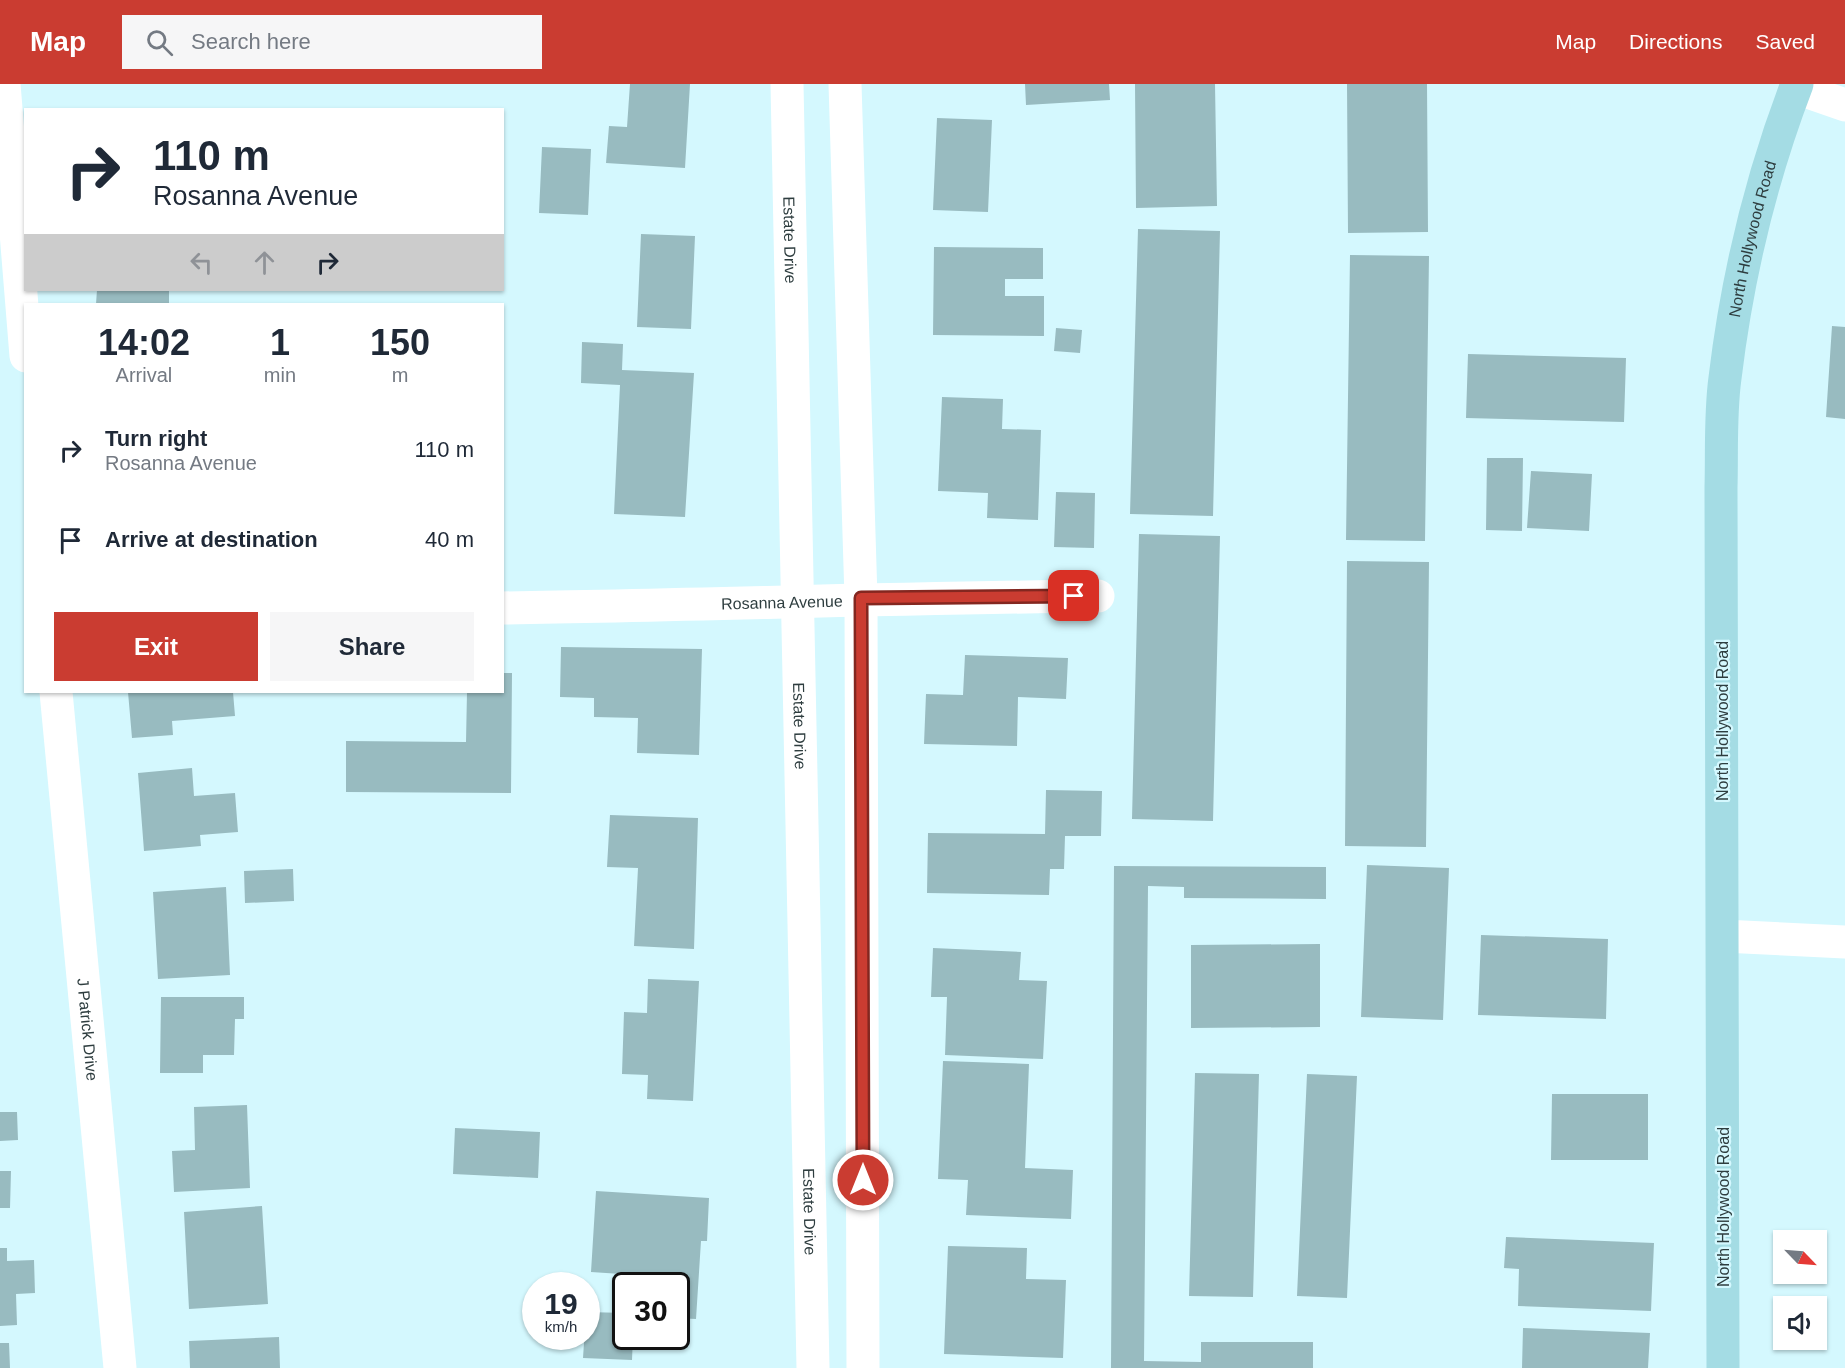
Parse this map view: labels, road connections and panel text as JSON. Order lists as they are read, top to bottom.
{
  "streets": {
    "main road": ["North Hollywood Road"],
    "street": ["Estate Drive", "Rosanna Avenue", "J Patrick Drive"]
  },
  "crossings": [
    ["Estate Drive", "Rosanna Avenue"]
  ],
  "north": "bottom right",
  "page": {
    "header": "Map",
    "search": "Search here",
    "nav": ["Map", "Directions", "Saved"],
    "turn": ["110 m", "Rosanna Avenue"],
    "eta": [
      "14:02",
      "Arrival",
      "1",
      "min",
      "150",
      "m"
    ],
    "list": [
      {
        "name": "Turn right",
        "note": "Rosanna Avenue",
        "value": "110 m"
      },
      {
        "name": "Arrive at destination",
        "value": "40 m"
      }
    ],
    "buttons": ["Exit", "Share"],
    "speed": "19 km/h",
    "limit": "30"
  }
}
